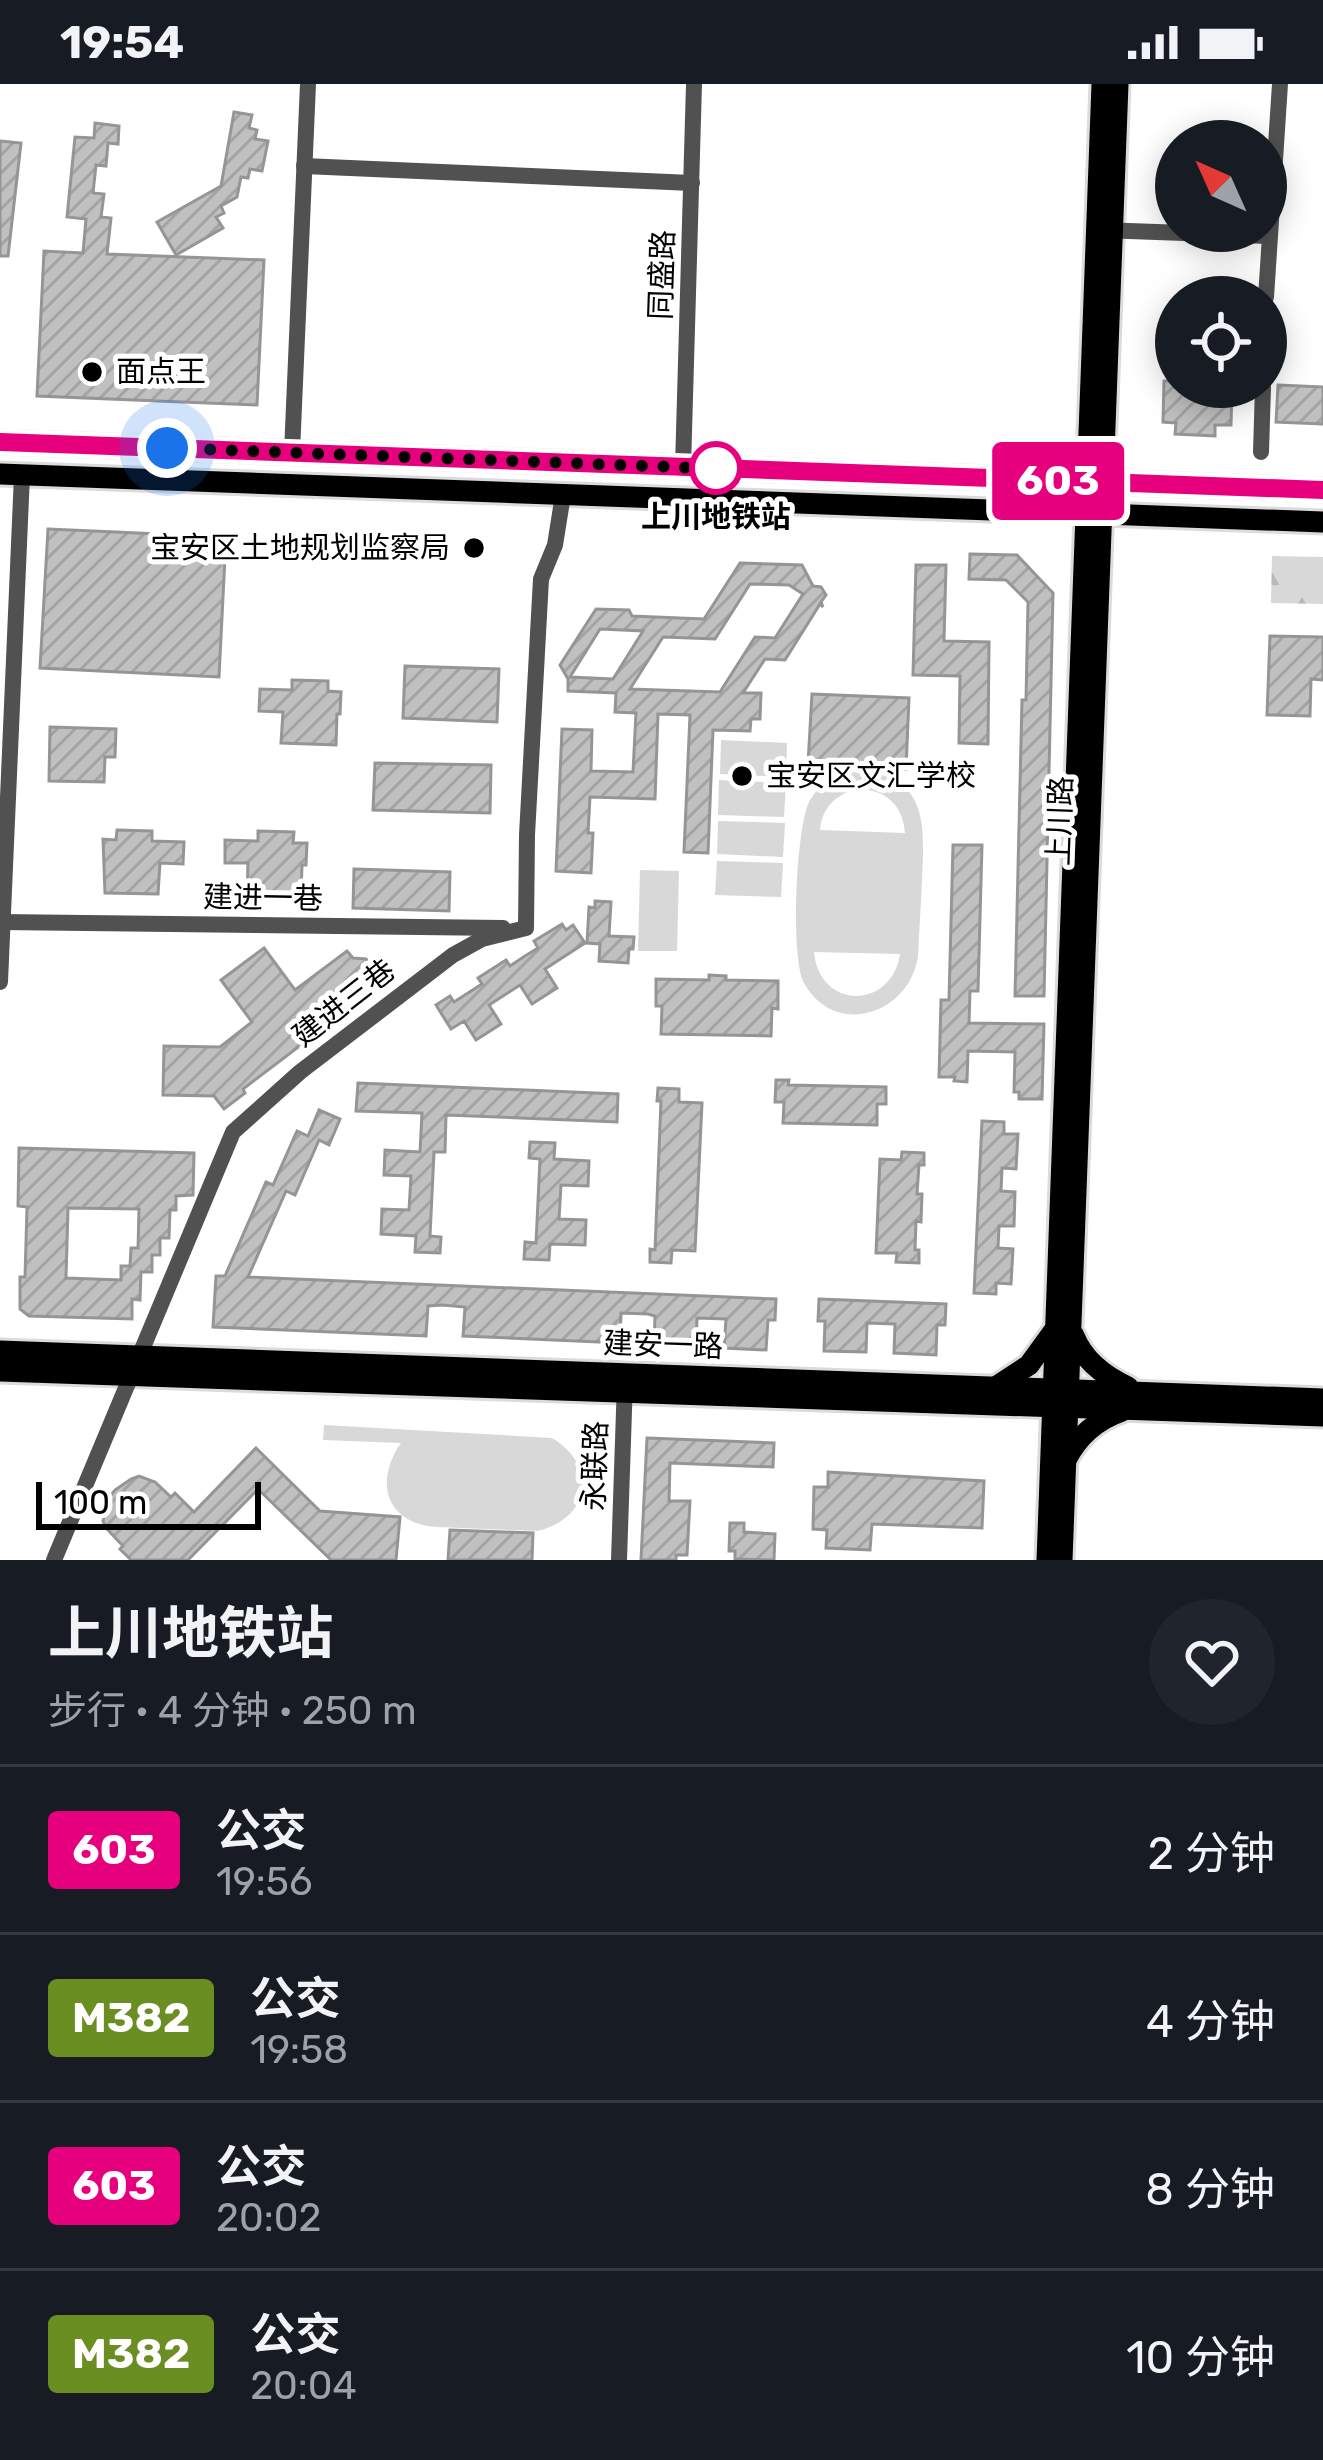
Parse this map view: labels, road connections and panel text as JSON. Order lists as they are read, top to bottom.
{
  "streets": {
    "main road": ["上川路", "建安一路"],
    "street": [
      "同盛路",
      "建进一巷",
      "建进三巷",
      "永联路"
    ]
  },
  "crossings": [
    ["上川路", "建安一路"],
    ["建进一巷", "建进三巷"],
    ["建进三巷", "建安一路"],
    ["建安一路", "永联路"]
  ],
  "places": [
    "面点王",
    "上川地铁站",
    "宝安区土地规划监察局",
    "宝安区文汇学校"
  ],
  "lines": ["bus line 603"],
  "scale_bar": "100 m",
  "north": "top left",
  "page": {
    "status": "19:54",
    "on_map": "603",
    "scale": "100 m",
    "heading": ["上川地铁站", "步行 · 4 分钟 · 250 m"],
    "list": [
      {
        "mark": "603",
        "name": "公交",
        "note": "19:56",
        "value": "2 分钟"
      },
      {
        "mark": "M382",
        "name": "公交",
        "note": "19:58",
        "value": "4 分钟"
      },
      {
        "mark": "603",
        "name": "公交",
        "note": "20:02",
        "value": "8 分钟"
      },
      {
        "mark": "M382",
        "name": "公交",
        "note": "20:04",
        "value": "10 分钟"
      }
    ]
  }
}
